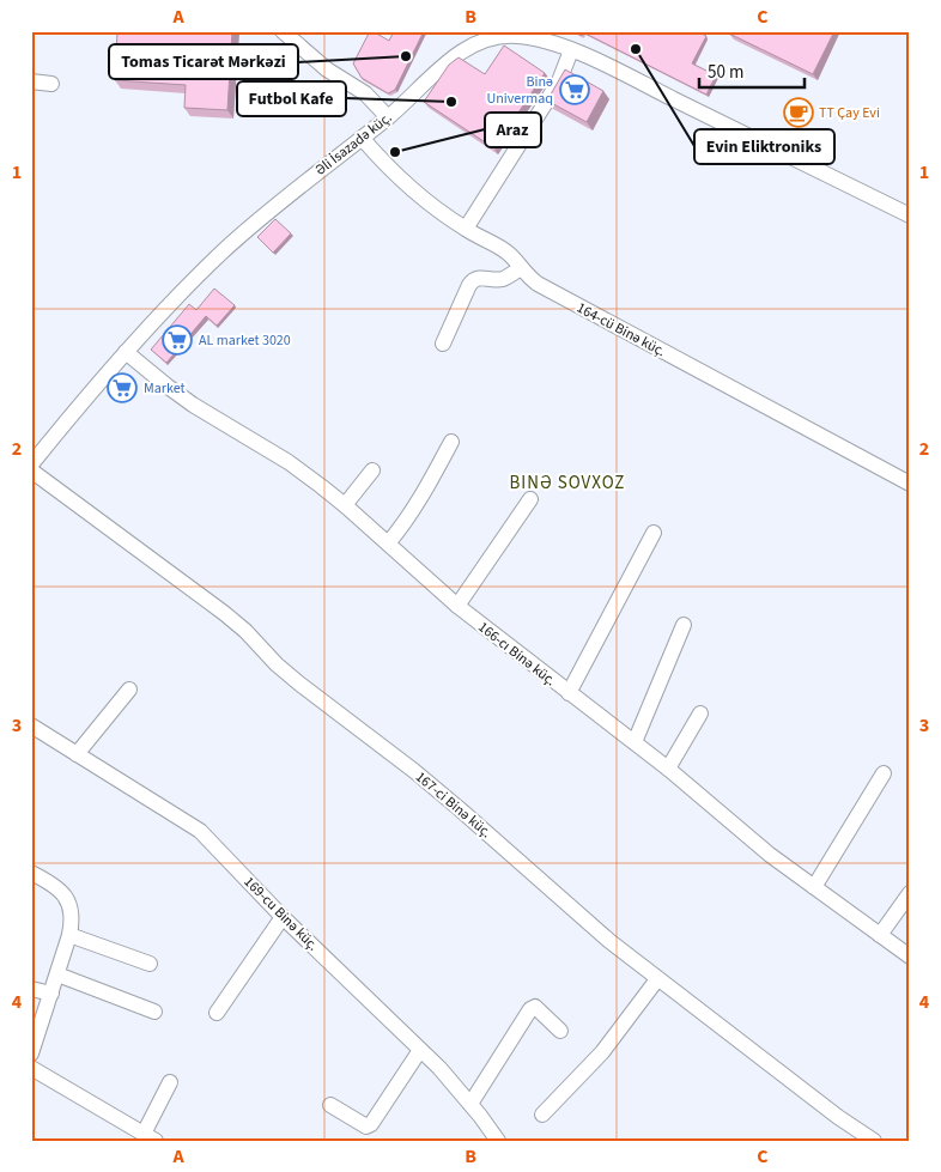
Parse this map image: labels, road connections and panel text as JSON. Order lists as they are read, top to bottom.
{
  "streets": {
    "street": [
      "Əli İsazadə küç.",
      "164-cü Binə küç.",
      "166-cı Binə küç.",
      "167-ci Binə küç.",
      "169-cu Binə küç."
    ]
  },
  "crossings": [
    ["Əli İsazadə küç.", "164-cü Binə küç."],
    ["Əli İsazadə küç.", "166-cı Binə küç."]
  ],
  "districts": ["BINƏ SOVXOZ"],
  "places": {
    "other": [
      "Evin Eliktroniks",
      "Tomas Ticarət Mərkəzi",
      "Futbol Kafe",
      "Araz"
    ],
    "supermarket": ["Binə Univermaq", "AL market 3020", "Market"],
    "cafe": ["TT Çay Evi"]
  },
  "scale_bar": "50 m",
  "grid": {
    "columns": ["A", "B", "C"],
    "rows": [
      "1",
      "2",
      "3",
      "4"
    ]
  }
}
